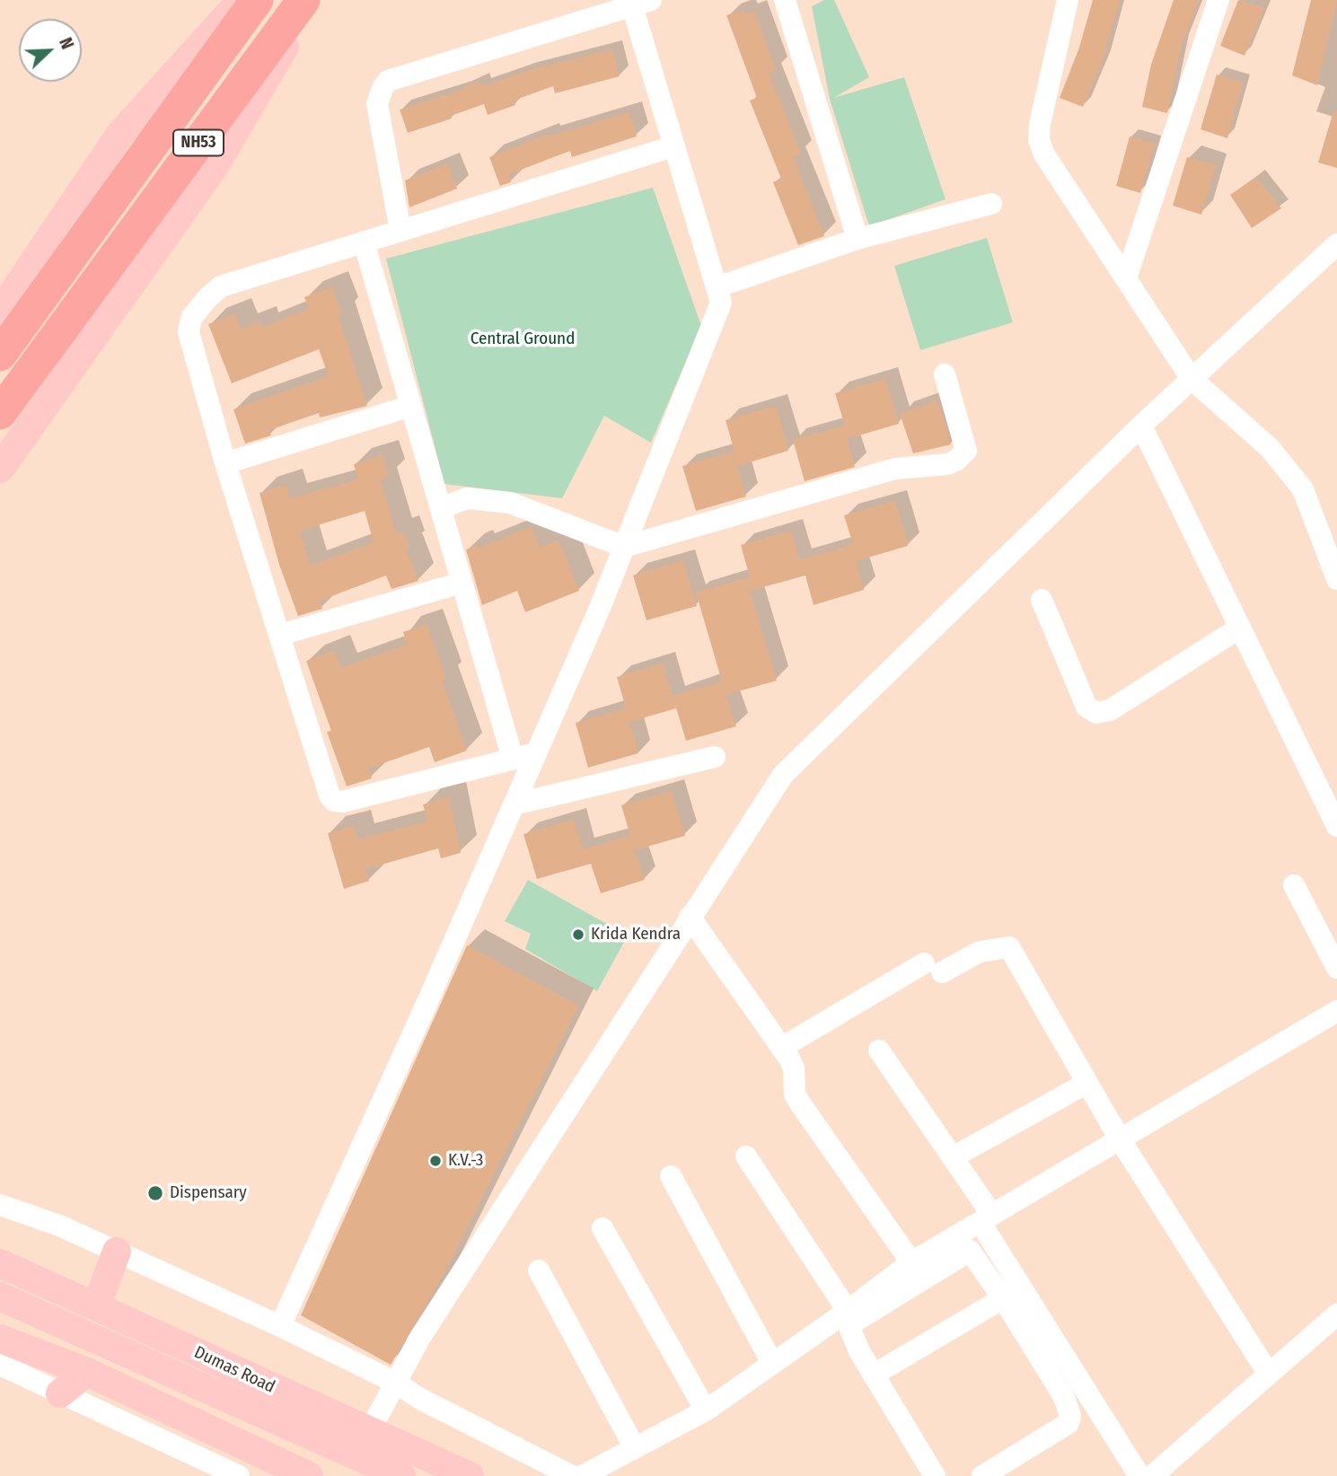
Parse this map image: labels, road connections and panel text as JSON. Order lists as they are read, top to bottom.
{
  "streets": {
    "highway": ["NH53"],
    "main road": ["Dumas Road"]
  },
  "parks": ["Central Ground"],
  "places": ["Krida Kendra", "K.V.-3", "Dispensary"],
  "north": "top right"
}
